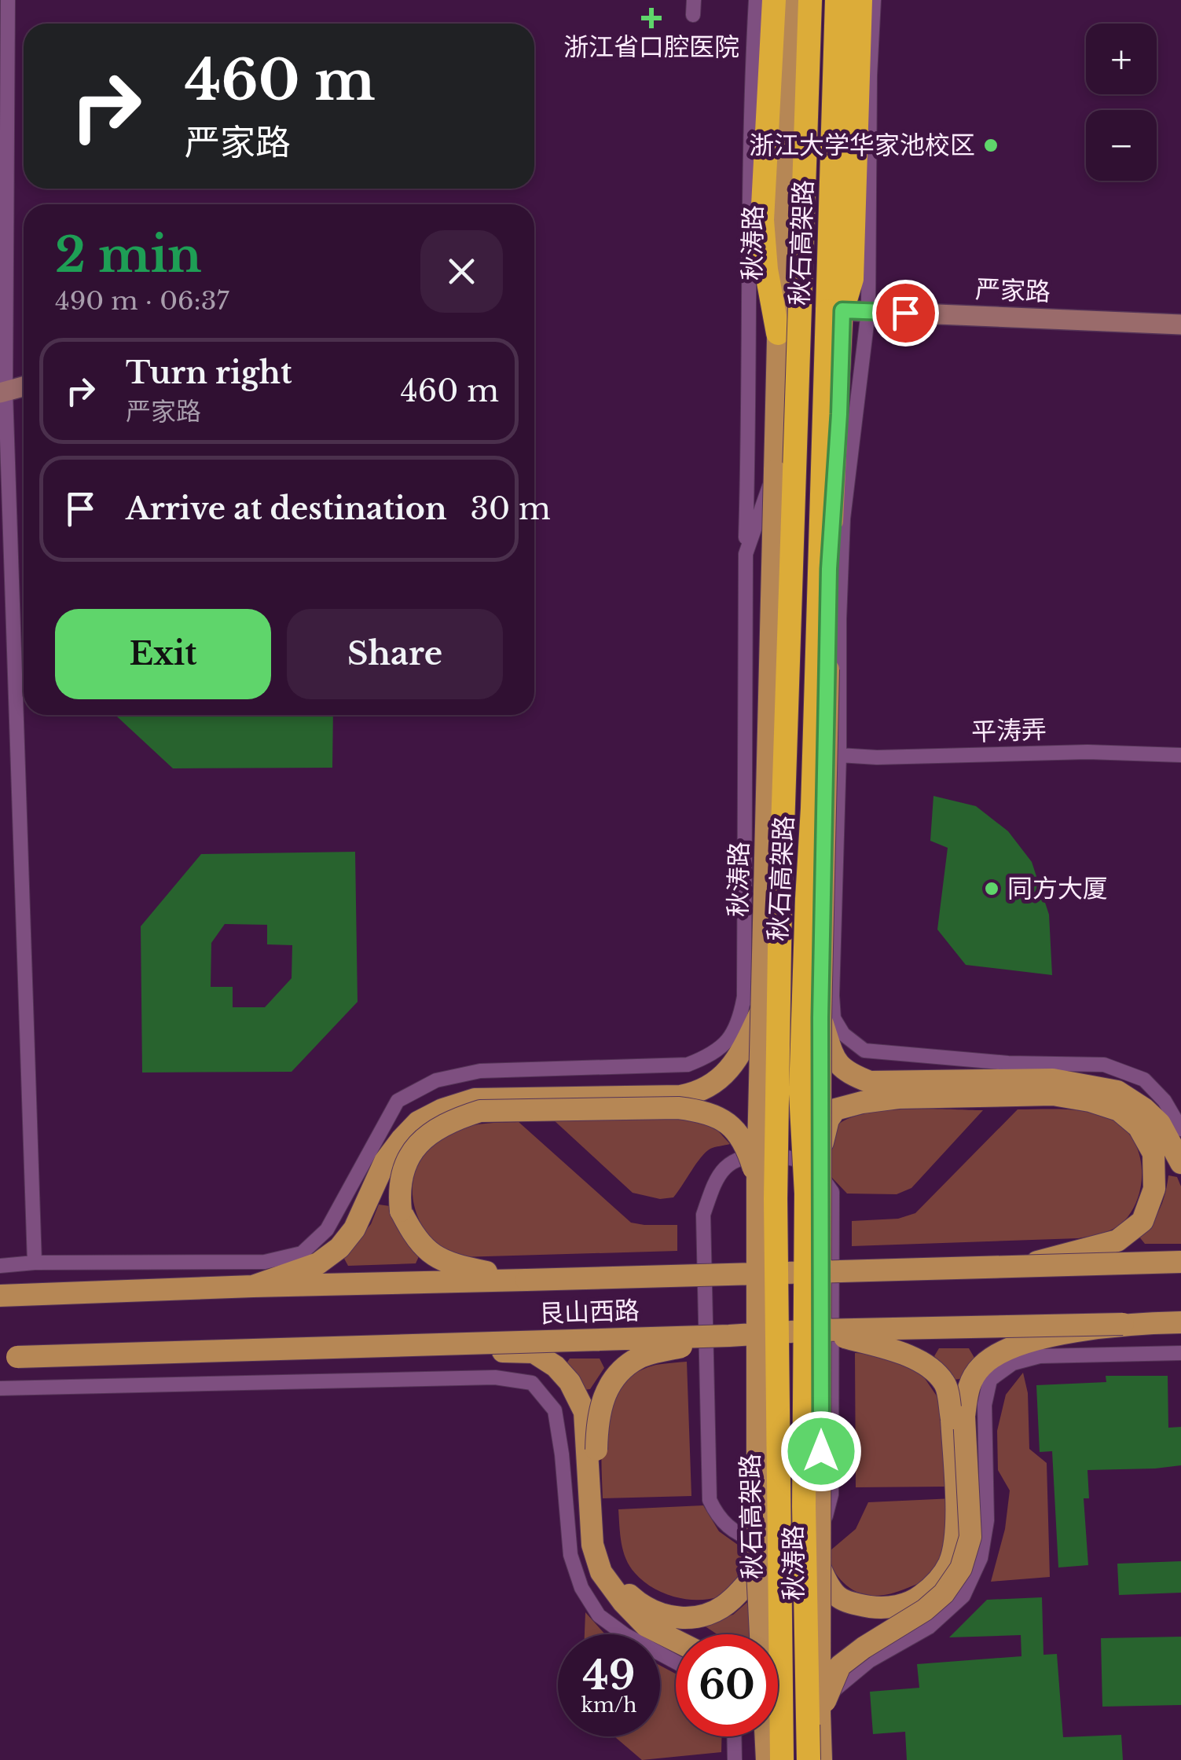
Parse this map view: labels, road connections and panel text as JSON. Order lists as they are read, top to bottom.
{
  "streets": {
    "highway": ["秋石高架路"],
    "main road": ["秋涛路", "艮山西路"],
    "street": ["严家路", "平涛弄"]
  },
  "crossings": [
    ["秋涛路", "严家路"]
  ],
  "places": {
    "health": ["浙江省口腔医院"],
    "other": ["浙江大学华家池校区", "同方大厦"]
  },
  "page": {
    "map_buttons": ["+", "−"],
    "turn": ["460 m", "严家路"],
    "heading": ["2 min", "490 m · 06:37"],
    "list": [
      {
        "name": "Turn right",
        "note": "严家路",
        "value": "460 m"
      },
      {
        "name": "Arrive at destination",
        "value": "30 m"
      }
    ],
    "buttons": ["Exit", "Share"],
    "speed": "49 km/h",
    "limit": "60"
  }
}
